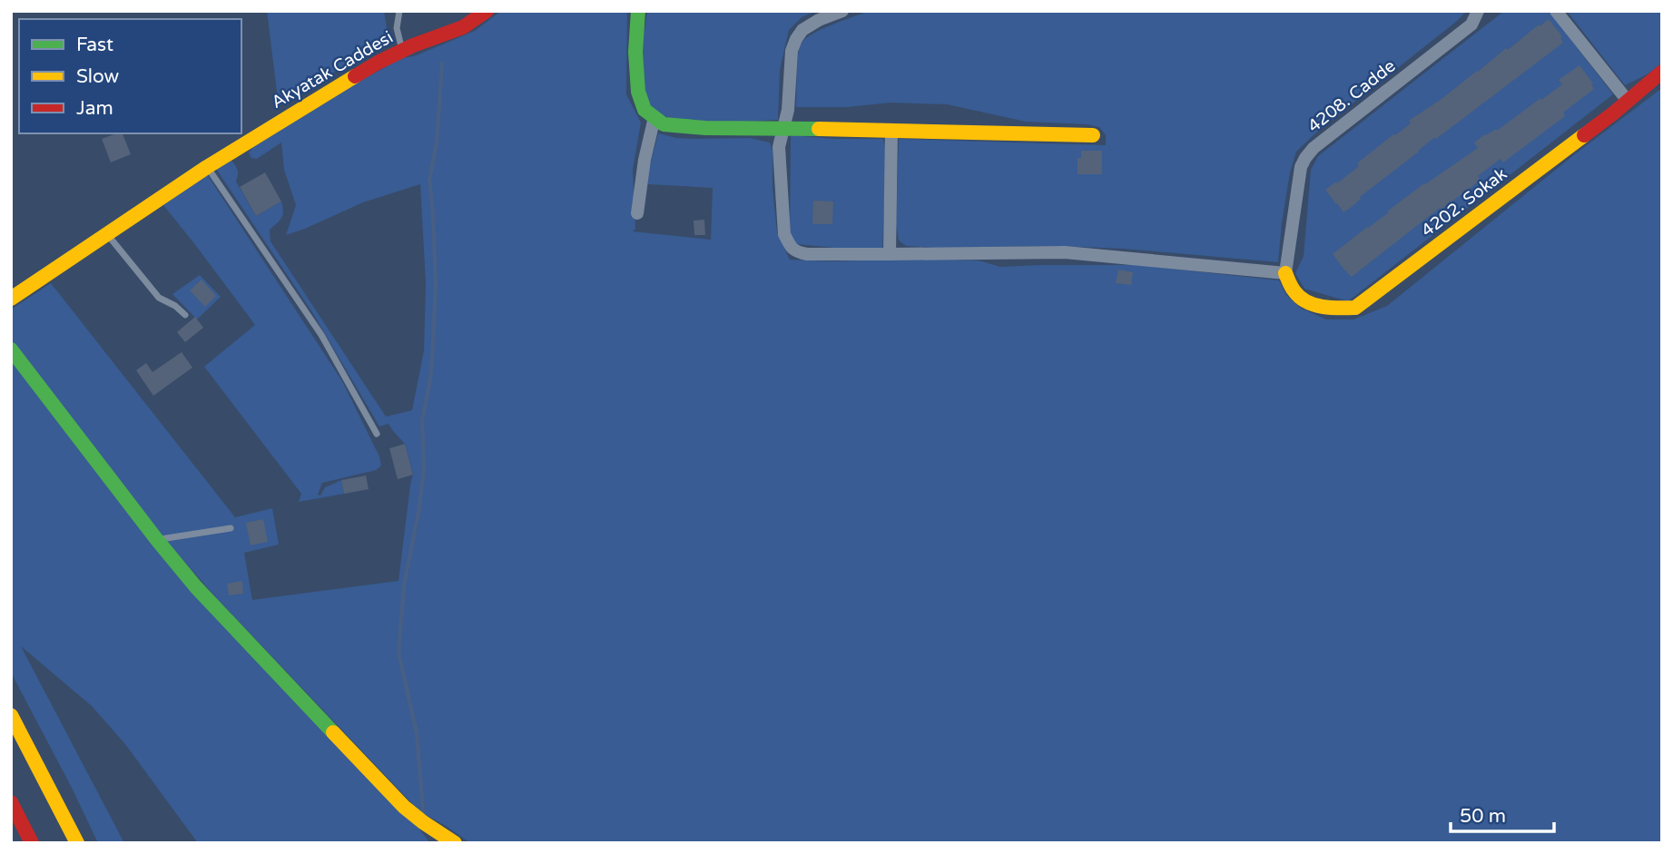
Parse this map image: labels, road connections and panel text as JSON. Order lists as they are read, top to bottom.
{
  "streets": {
    "main road": ["Akyatak Caddesi", "4202. Sokak"],
    "street": ["4208. Cadde"]
  },
  "crossings": [
    ["4208. Cadde", "4202. Sokak"]
  ],
  "legend": ["Fast", "Slow", "Jam"],
  "scale_bar": "50 m"
}
